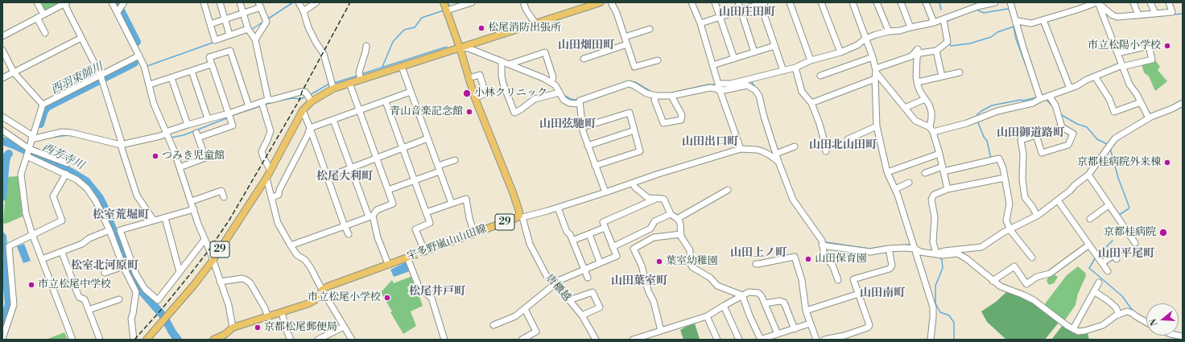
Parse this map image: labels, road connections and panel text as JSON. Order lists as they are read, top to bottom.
{
  "streets": {
    "main road": ["29", "宇多野嵐山山田線"],
    "street": ["唐櫃越"]
  },
  "crossings": [
    ["29", "宇多野嵐山山田線"],
    ["29", "唐櫃越"],
    ["宇多野嵐山山田線", "唐櫃越"]
  ],
  "districts": [
    "山田庄田町",
    "山田畑田町",
    "山田弦馳町",
    "山田御道路町",
    "山田出口町",
    "山田北山田町",
    "松尾大利町",
    "松室荒堀町",
    "山田上ノ町",
    "山田平尾町",
    "松室北河原町",
    "山田葉室町",
    "松尾井戸町",
    "山田南町"
  ],
  "water": ["西羽束師川", "西芳寺川"],
  "places": [
    "松尾消防出張所",
    "市立松陽小学校",
    "小林クリニック",
    "青山音楽記念館",
    "つみき児童館",
    "京都桂病院外来棟",
    "京都桂病院",
    "山田保育園",
    "葉室幼稚園",
    "市立松尾中学校",
    "市立松尾小学校",
    "京都松尾郵便局"
  ],
  "north": "left"
}
